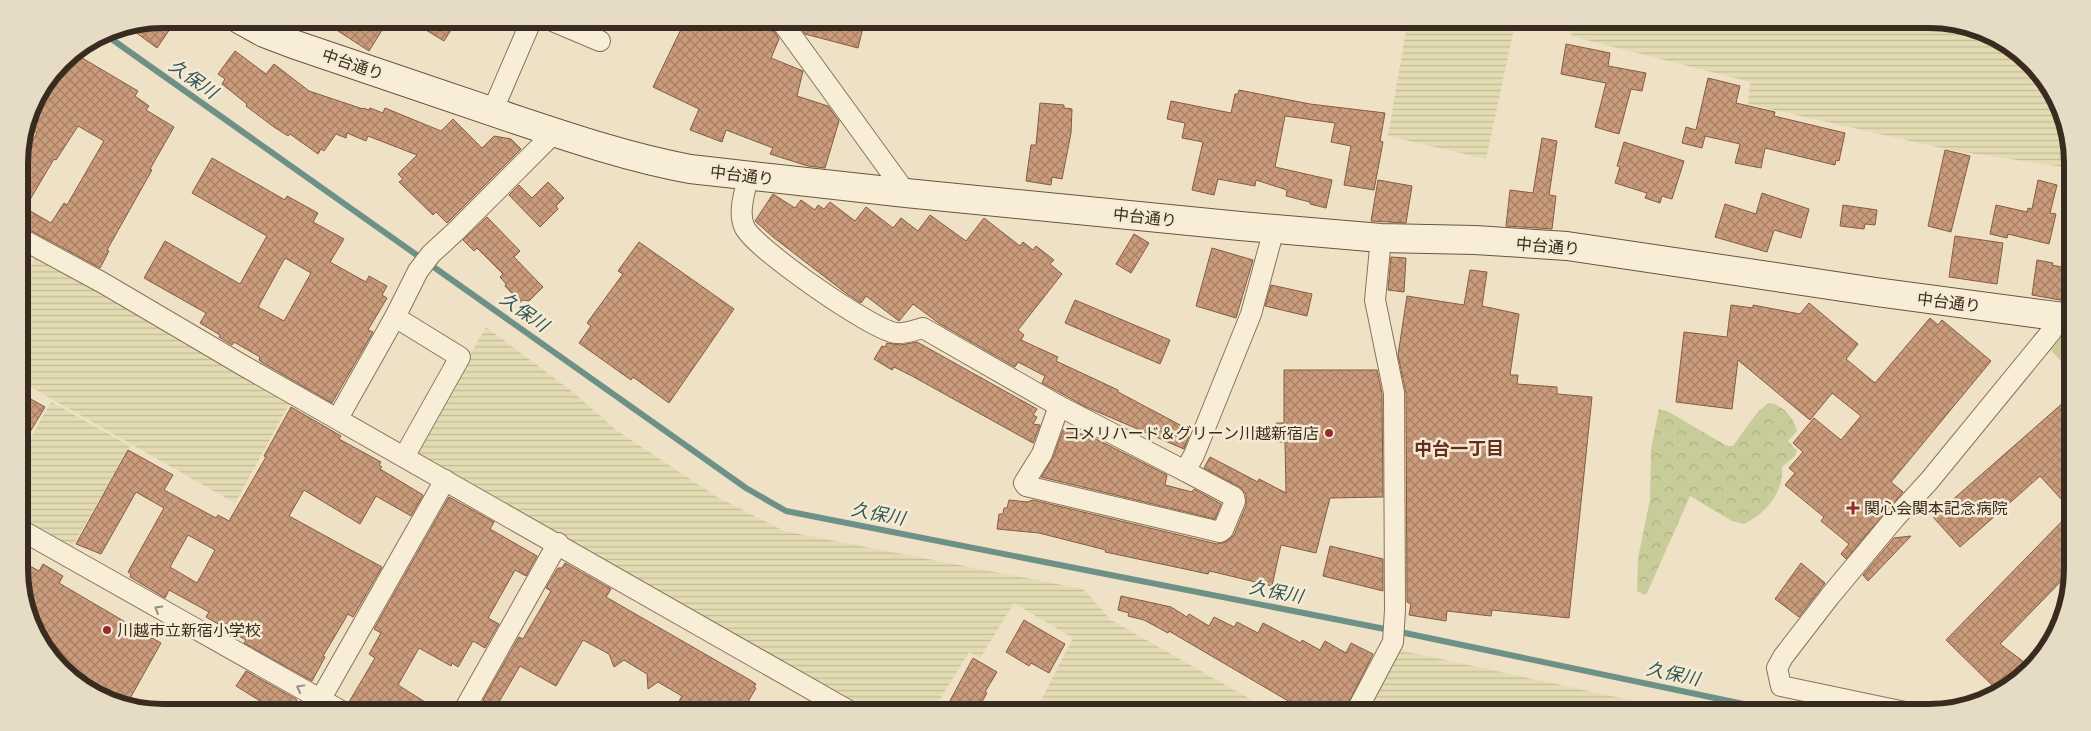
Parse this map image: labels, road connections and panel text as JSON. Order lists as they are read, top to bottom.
{
  "streets": {
    "street": ["中台通り"]
  },
  "districts": ["中台一丁目"],
  "water": ["久保川"],
  "places": {
    "other": ["コメリハード＆グリーン川越新宿店", "川越市立新宿小学校"],
    "health": ["関心会関本記念病院"]
  }
}
